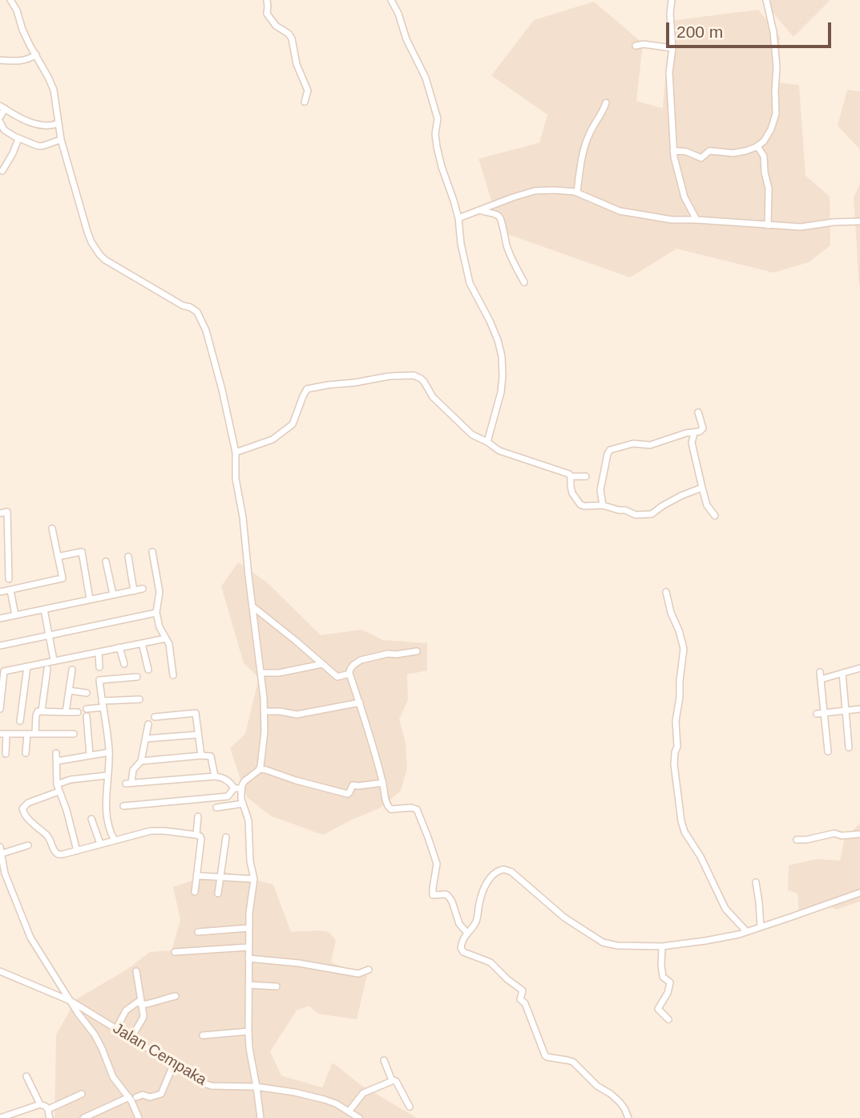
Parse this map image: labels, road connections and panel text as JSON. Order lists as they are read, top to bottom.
{
  "streets": {
    "street": ["Jalan Cempaka"]
  },
  "scale_bar": "200 m"
}
